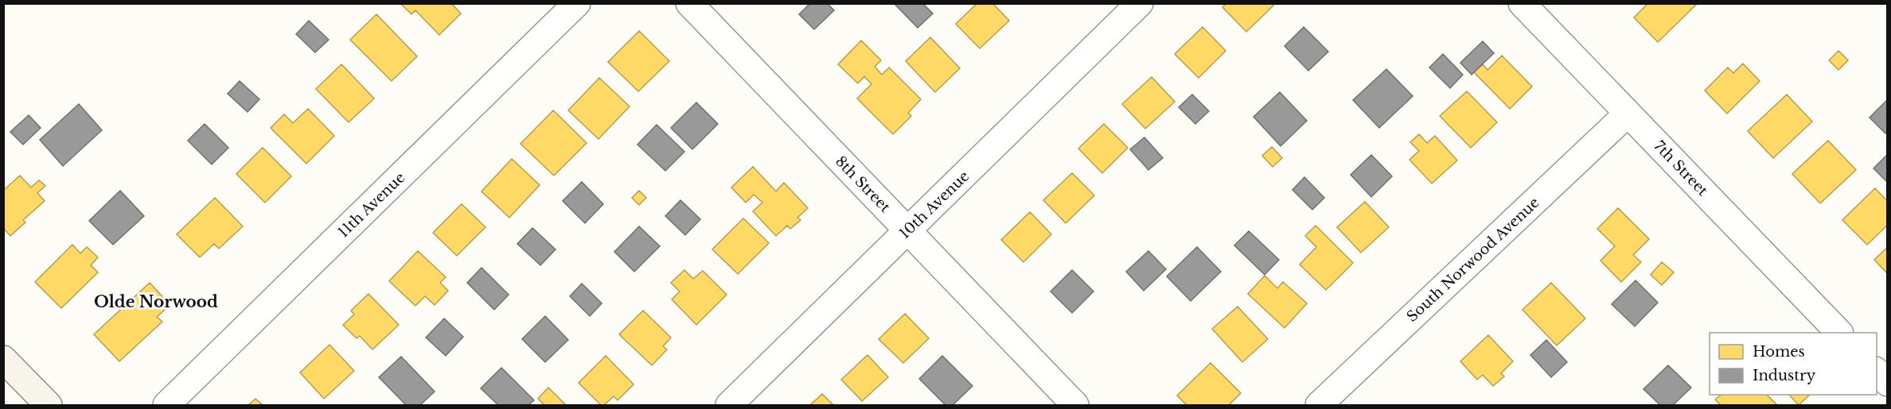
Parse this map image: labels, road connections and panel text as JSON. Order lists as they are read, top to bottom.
{
  "streets": {
    "street": [
      "7th Street",
      "8th Street",
      "11th Avenue",
      "10th Avenue",
      "South Norwood Avenue"
    ]
  },
  "crossings": [
    ["7th Street", "South Norwood Avenue"],
    ["8th Street", "10th Avenue"]
  ],
  "districts": ["Olde Norwood"],
  "legend": ["Homes", "Industry"]
}
